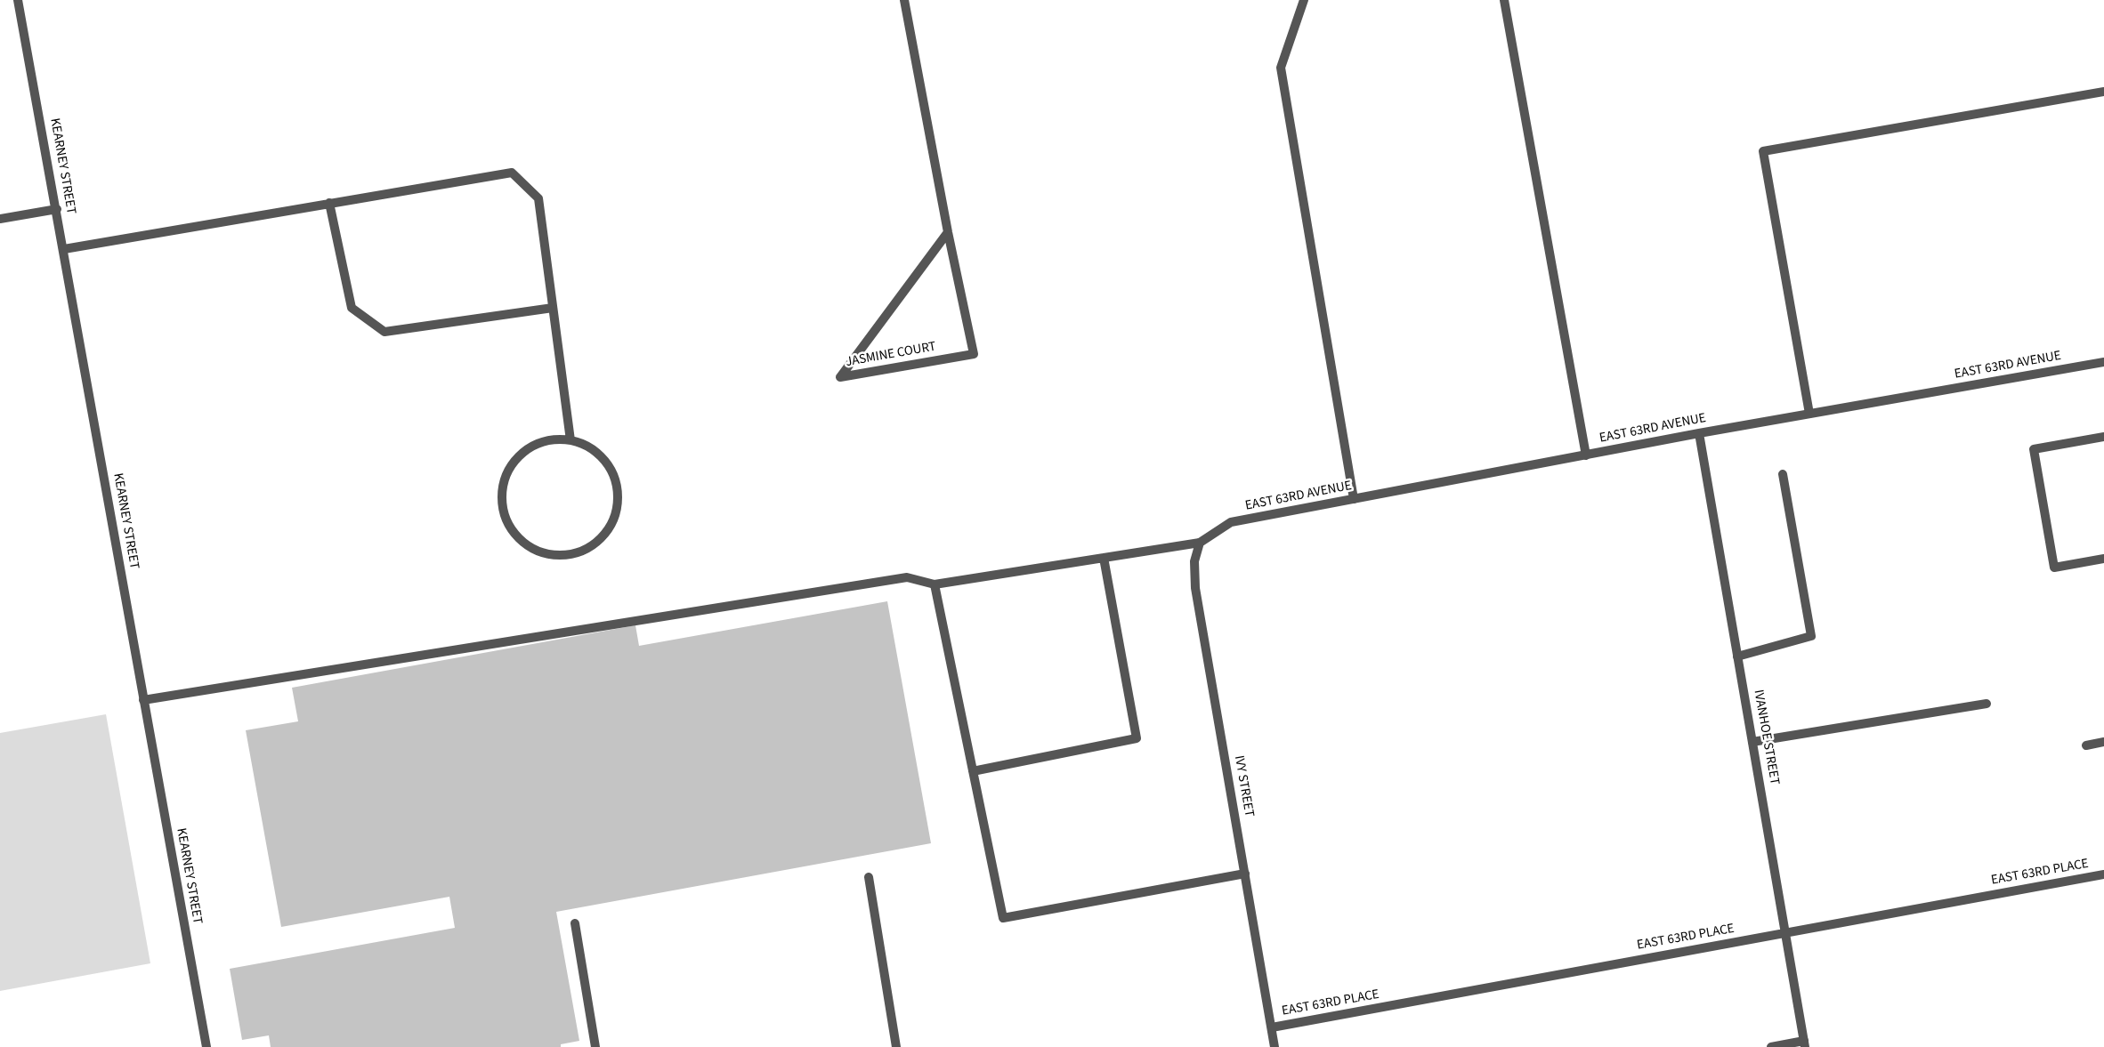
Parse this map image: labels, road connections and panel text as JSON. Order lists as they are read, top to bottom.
{
  "streets": {
    "street": [
      "KEARNEY STREET",
      "JASMINE COURT",
      "EAST 63RD AVENUE",
      "IVANHOE STREET",
      "IVY STREET",
      "EAST 63RD PLACE"
    ]
  },
  "crossings": [
    ["EAST 63RD AVENUE", "IVANHOE STREET"],
    ["EAST 63RD AVENUE", "IVY STREET"],
    ["IVANHOE STREET", "EAST 63RD PLACE"],
    ["IVY STREET", "EAST 63RD PLACE"]
  ]
}
